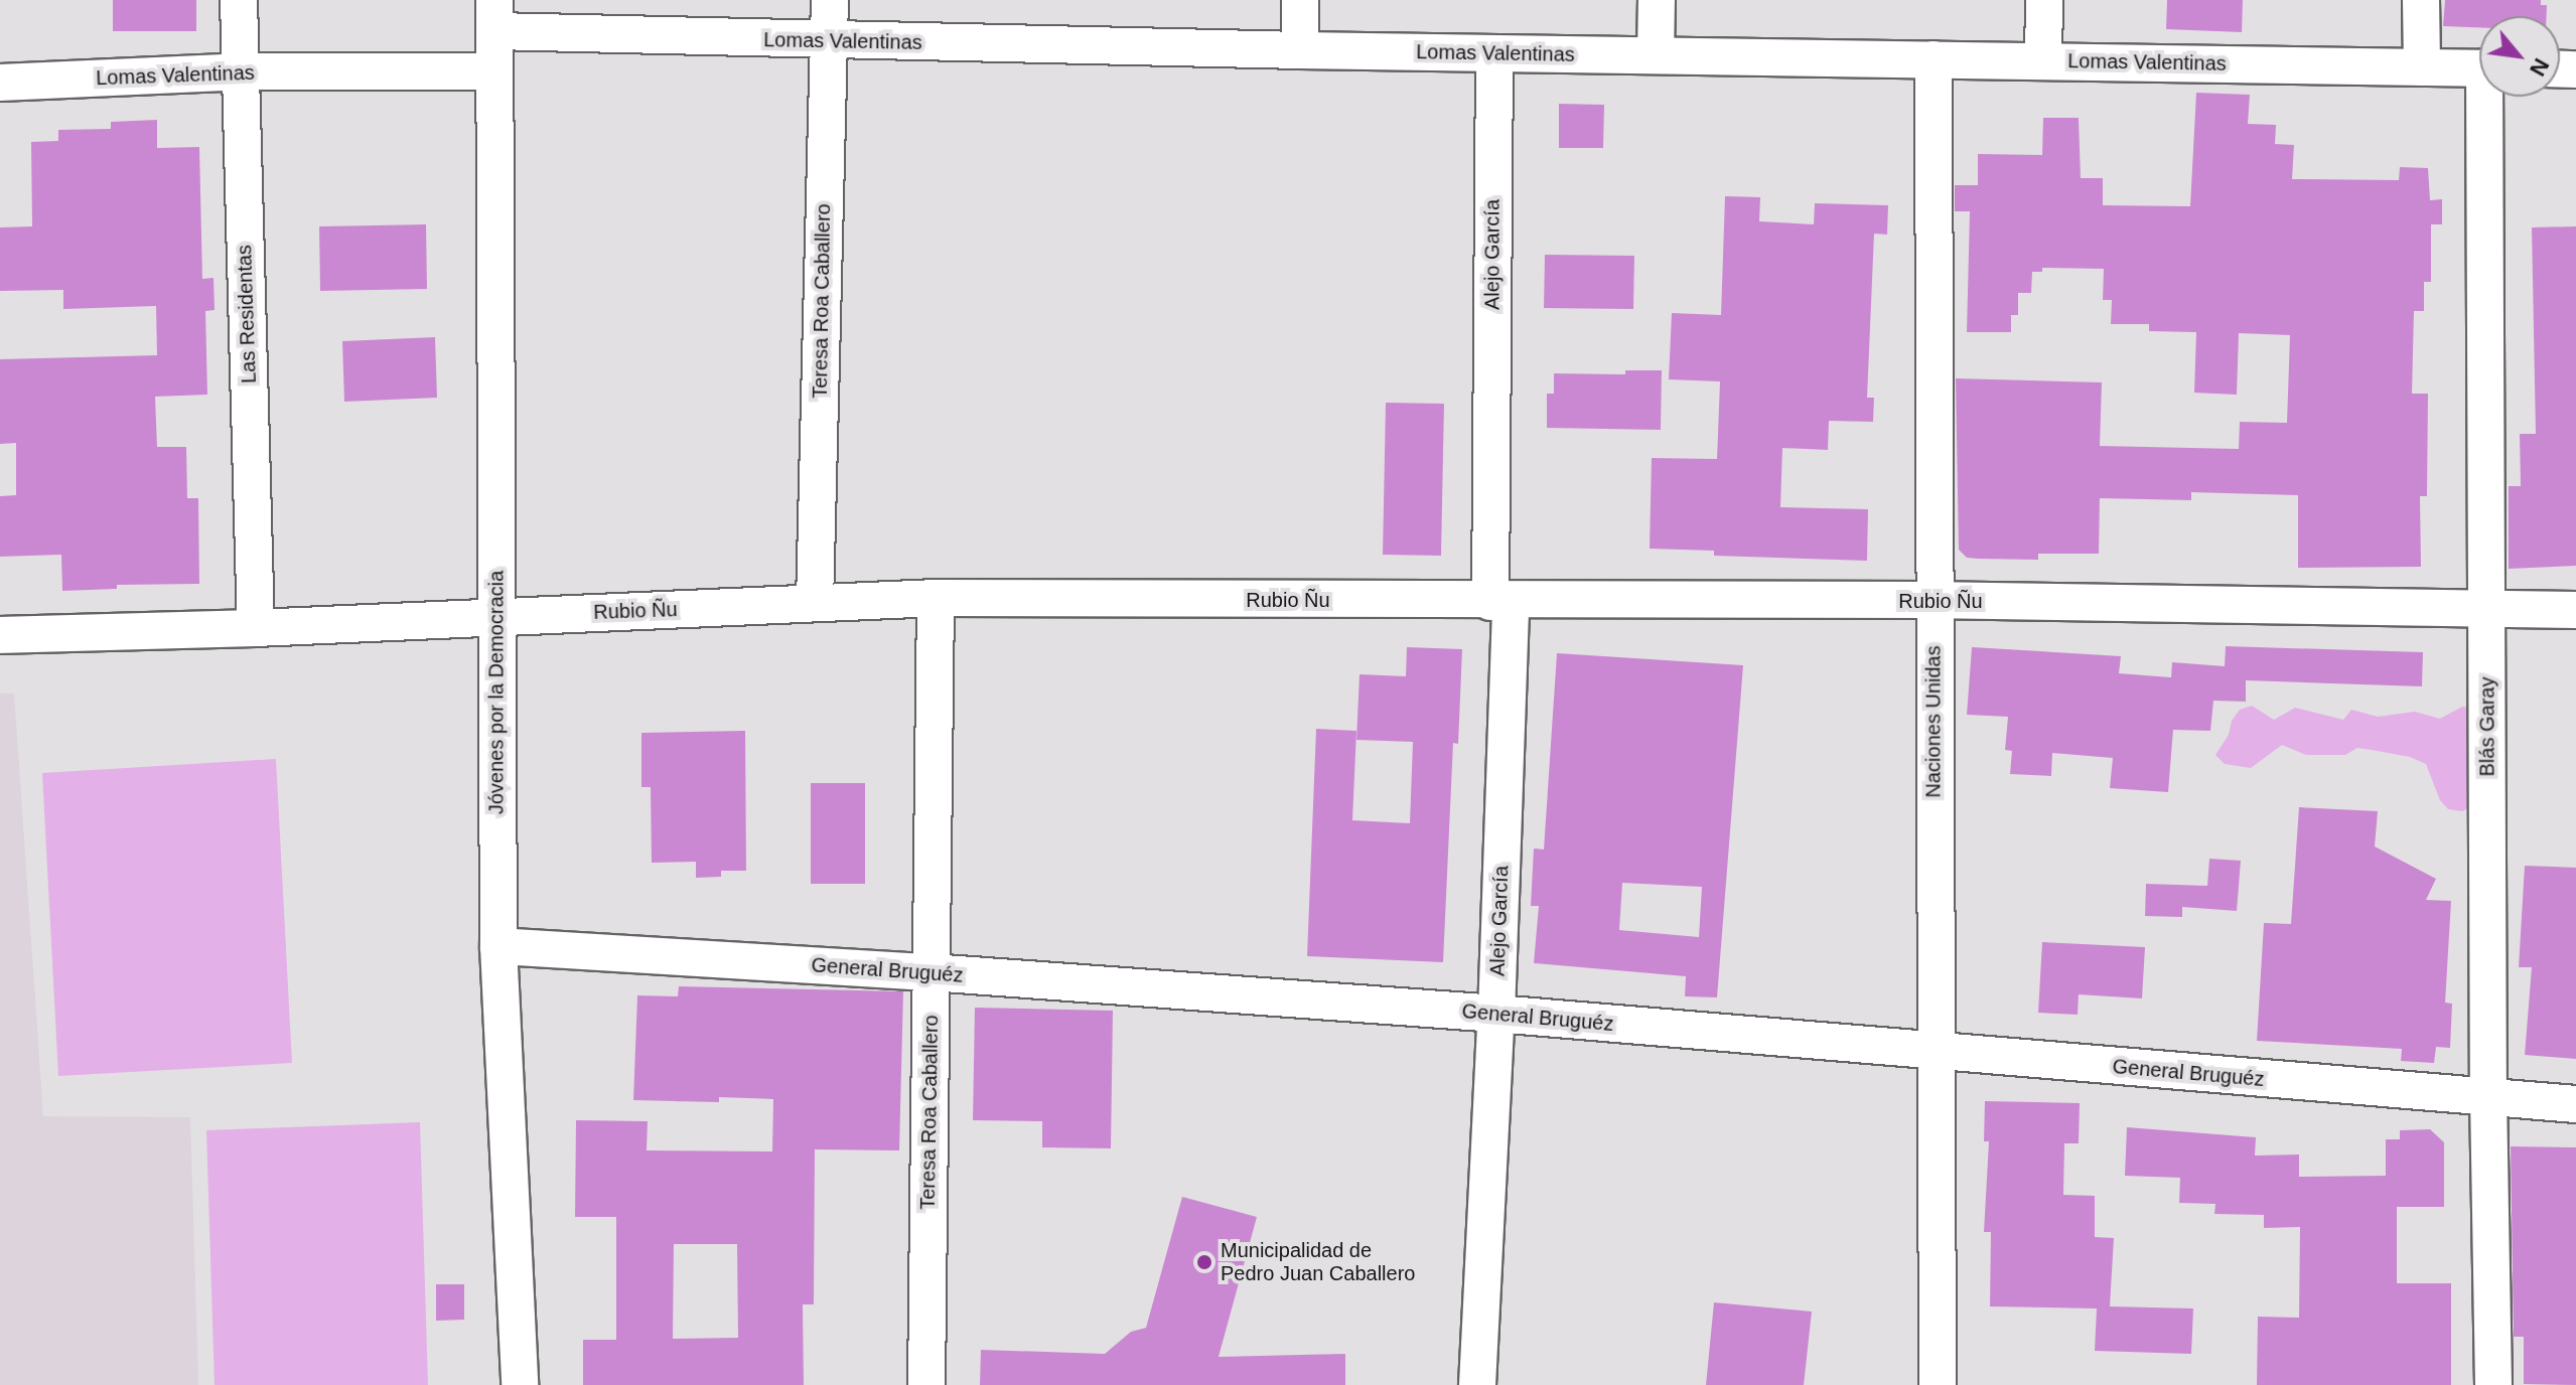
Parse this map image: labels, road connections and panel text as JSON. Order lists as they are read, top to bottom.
{
  "streets": {
    "street": [
      "Lomas Valentinas",
      "Alejo García",
      "Teresa Roa Caballero",
      "Las Residentas",
      "Rubio Ñu",
      "Jóvenes por la Democracia",
      "Naciones Unidas",
      "Blás Garay",
      "General Bruguéz"
    ]
  },
  "crossings": [
    ["Lomas Valentinas", "Alejo García"],
    ["Lomas Valentinas", "Teresa Roa Caballero"],
    ["Lomas Valentinas", "Las Residentas"],
    ["Lomas Valentinas", "Jóvenes por la Democracia"],
    ["Lomas Valentinas", "Naciones Unidas"],
    ["Alejo García", "Rubio Ñu"],
    ["Alejo García", "General Bruguéz"],
    ["Teresa Roa Caballero", "Rubio Ñu"],
    ["Teresa Roa Caballero", "General Bruguéz"],
    ["Las Residentas", "Rubio Ñu"],
    ["Rubio Ñu", "Jóvenes por la Democracia"],
    ["Rubio Ñu", "Naciones Unidas"],
    ["Rubio Ñu", "Blás Garay"],
    ["Jóvenes por la Democracia", "General Bruguéz"],
    ["Naciones Unidas", "General Bruguéz"],
    ["Blás Garay", "General Bruguéz"]
  ],
  "places": ["Municipalidad de Pedro Juan Caballero"],
  "north": "bottom right"
}
